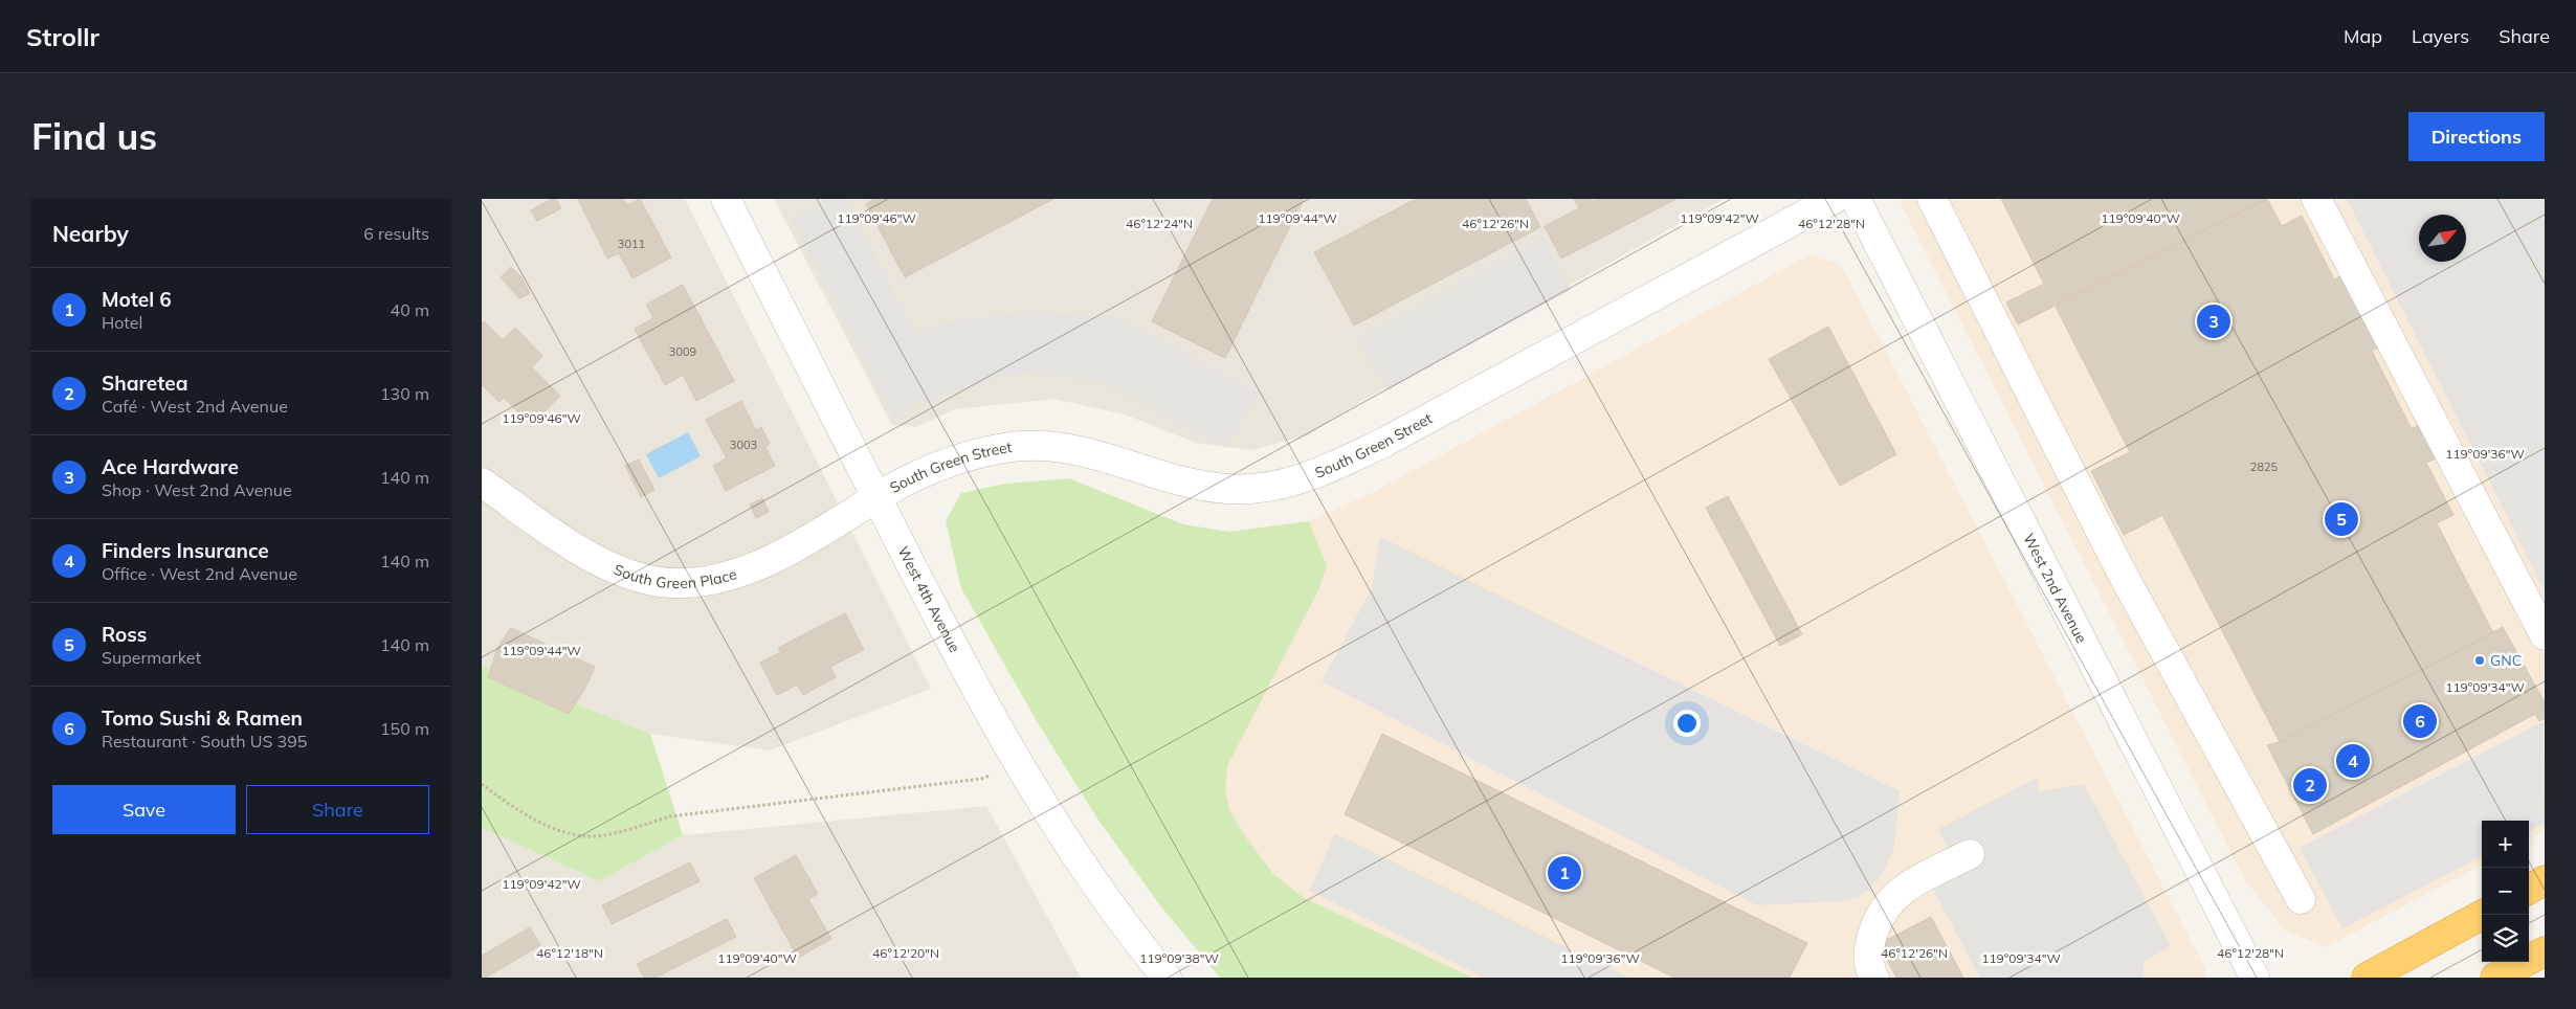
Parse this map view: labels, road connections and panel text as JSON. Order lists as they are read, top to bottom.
{
  "streets": {
    "street": [
      "South Green Street",
      "South Green Place",
      "West 2nd Avenue",
      "West 4th Avenue"
    ]
  },
  "crossings": [
    ["South Green Street", "South Green Place"],
    ["South Green Street", "West 4th Avenue"],
    ["South Green Place", "West 4th Avenue"]
  ],
  "places": ["GNC"],
  "house_numbers": [
    "3011",
    "3009",
    "3003",
    "2825"
  ],
  "north": "top right",
  "page": {
    "header": "Strollr",
    "nav": ["Map", "Layers", "Share"],
    "buttons": [
      "Directions",
      ["Save", "Share"]
    ],
    "title": "Find us",
    "heading": ["Nearby", "6 results"],
    "list": [
      {
        "mark": "1",
        "name": "Motel 6",
        "note": "Hotel",
        "value": "40 m"
      },
      {
        "mark": "2",
        "name": "Sharetea",
        "note": "Café · West 2nd Avenue",
        "value": "130 m"
      },
      {
        "mark": "3",
        "name": "Ace Hardware",
        "note": "Shop · West 2nd Avenue",
        "value": "140 m"
      },
      {
        "mark": "4",
        "name": "Finders Insurance",
        "note": "Office · West 2nd Avenue",
        "value": "140 m"
      },
      {
        "mark": "5",
        "name": "Ross",
        "note": "Supermarket",
        "value": "140 m"
      },
      {
        "mark": "6",
        "name": "Tomo Sushi & Ramen",
        "note": "Restaurant · South US 395",
        "value": "150 m"
      }
    ],
    "pins": [
      "3",
      "5",
      "6",
      "4",
      "2",
      "1"
    ],
    "map_buttons": ["+", "−"]
  },
  "coordinates": [
    "119°09'46\"W",
    "119°09'44\"W",
    "119°09'42\"W",
    "119°09'40\"W",
    "46°12'24\"N",
    "46°12'26\"N",
    "46°12'28\"N",
    "119°09'36\"W",
    "119°09'34\"W",
    "46°12'18\"N",
    "46°12'20\"N",
    "119°09'38\"W"
  ]
}
